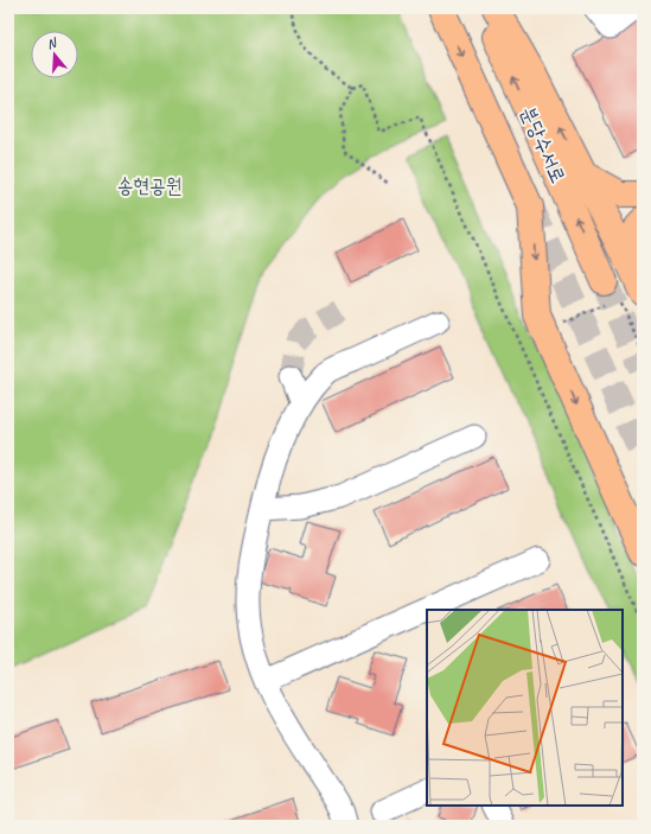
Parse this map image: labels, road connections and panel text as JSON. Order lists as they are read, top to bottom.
{
  "streets": {
    "highway": ["분당수서로"]
  },
  "parks": ["송현공원"],
  "north": "top"
}
